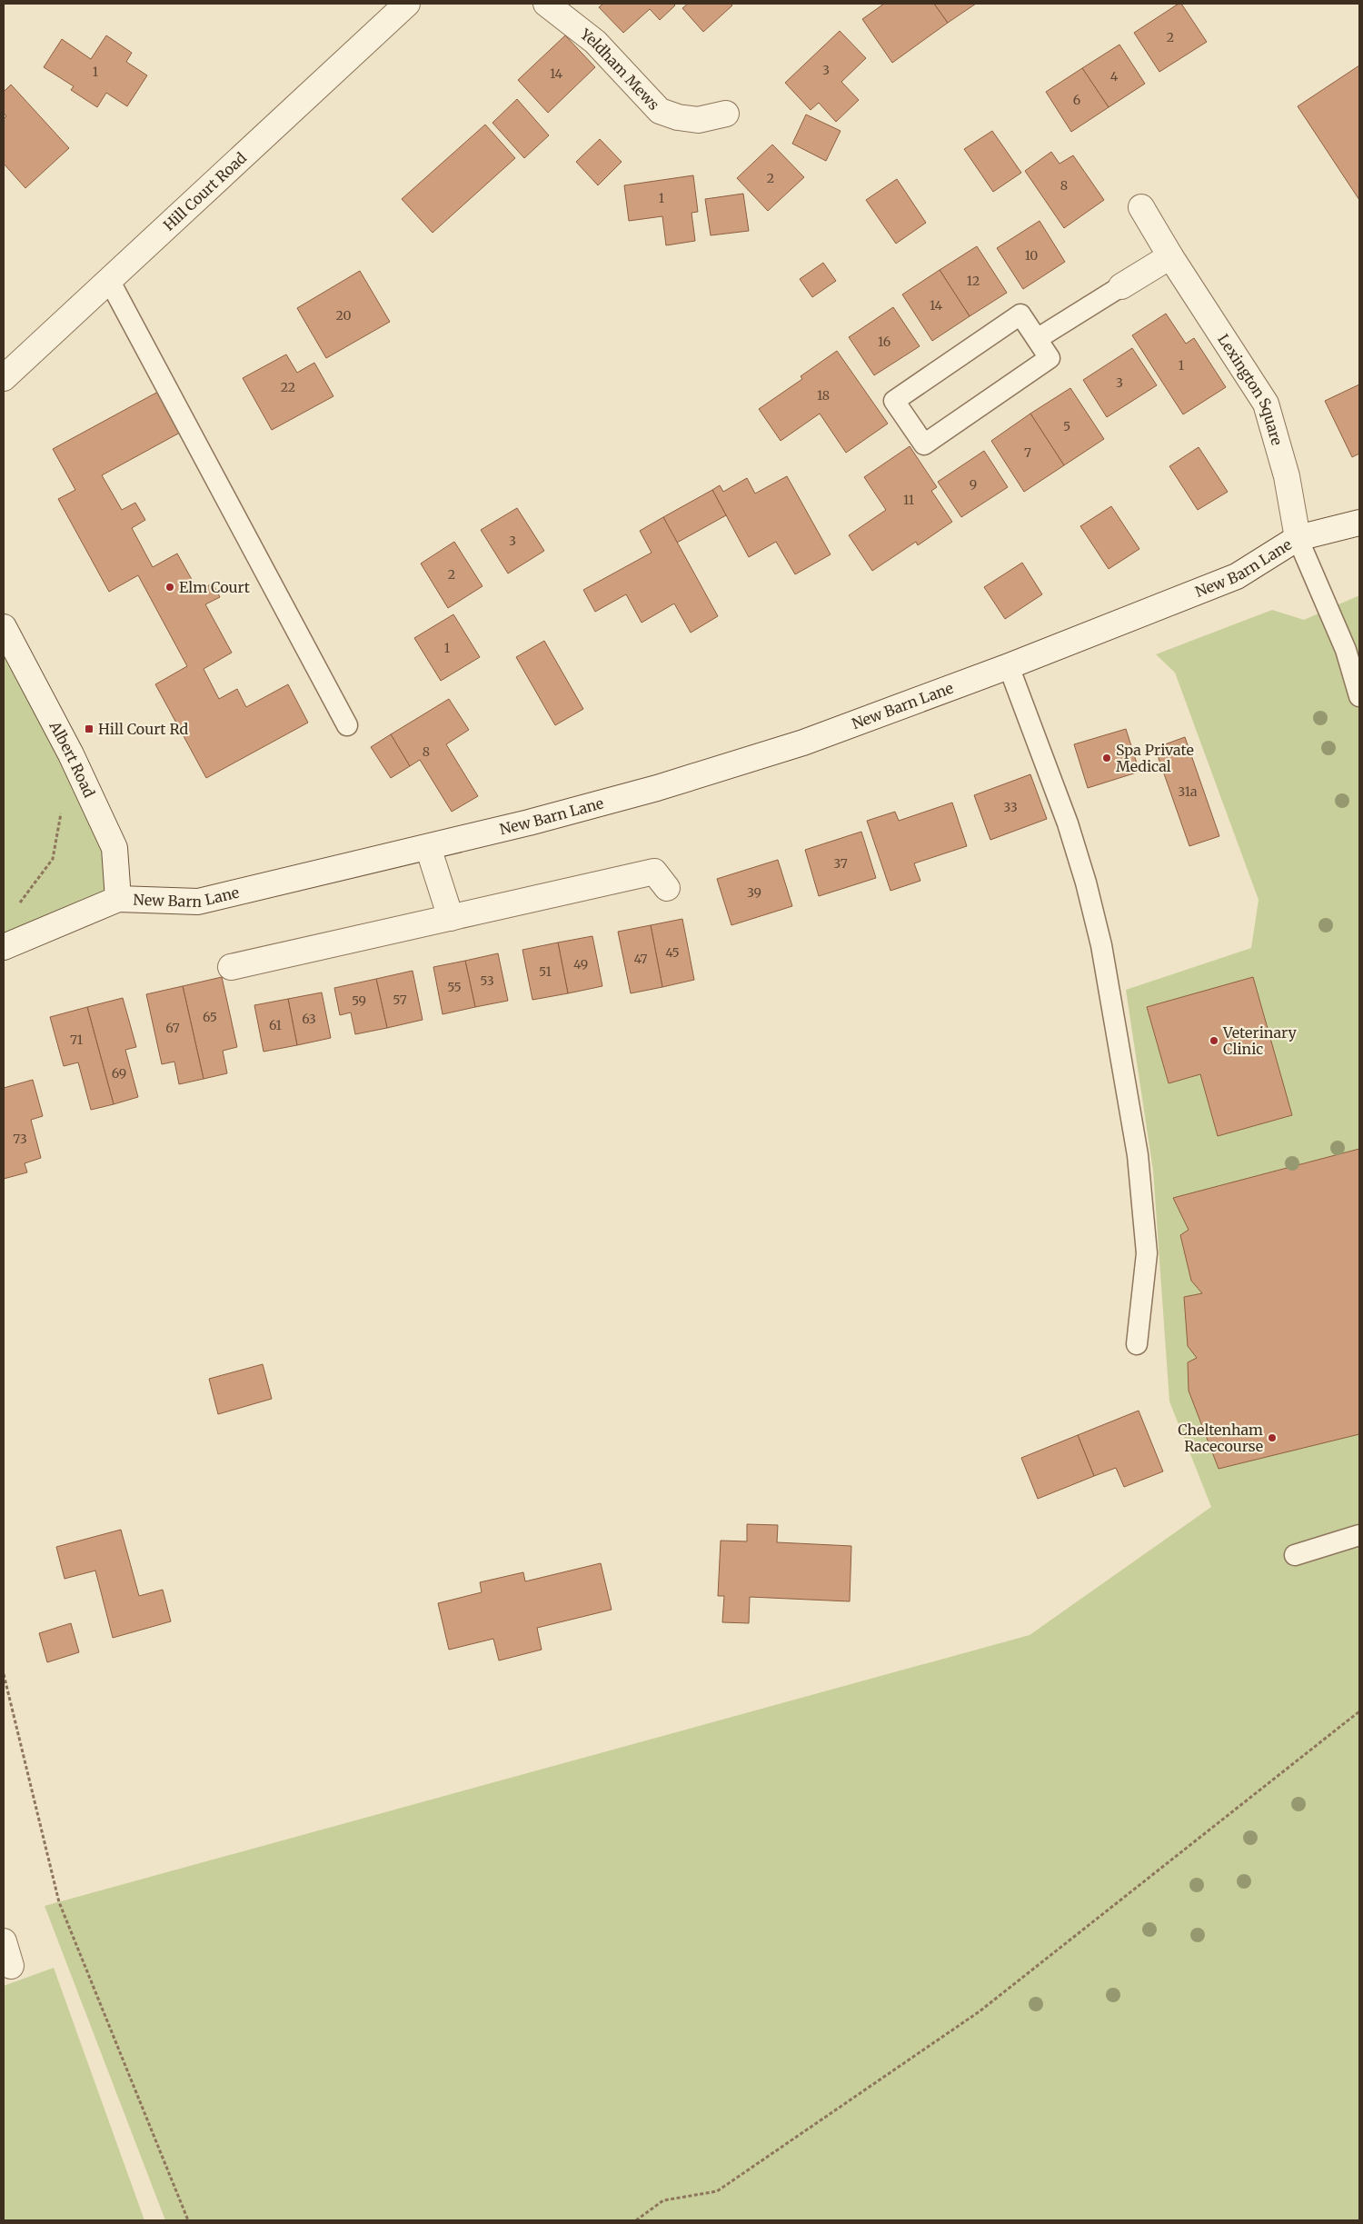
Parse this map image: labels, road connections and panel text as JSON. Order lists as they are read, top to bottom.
{
  "streets": {
    "street": [
      "Yeldham Mews",
      "Hill Court Road",
      "Lexington Square",
      "New Barn Lane",
      "Albert Road"
    ]
  },
  "crossings": [
    ["Lexington Square", "New Barn Lane"],
    ["New Barn Lane", "Albert Road"]
  ],
  "places": {
    "other": [
      "Elm Court",
      "Spa Private Medical",
      "Veterinary Clinic",
      "Cheltenham Racecourse"
    ],
    "transit": ["Hill Court Rd"]
  },
  "house_numbers": [
    "2",
    "3",
    "1",
    "14",
    "4",
    "6",
    "2",
    "8",
    "1",
    "10",
    "12",
    "14",
    "20",
    "16",
    "1",
    "3",
    "22",
    "18",
    "5",
    "7",
    "9",
    "11",
    "3",
    "2",
    "1",
    "8",
    "31a",
    "33",
    "37",
    "39",
    "45",
    "47",
    "49",
    "51",
    "53",
    "55",
    "57",
    "59",
    "65",
    "63",
    "61",
    "67",
    "71",
    "69",
    "73"
  ]
}
